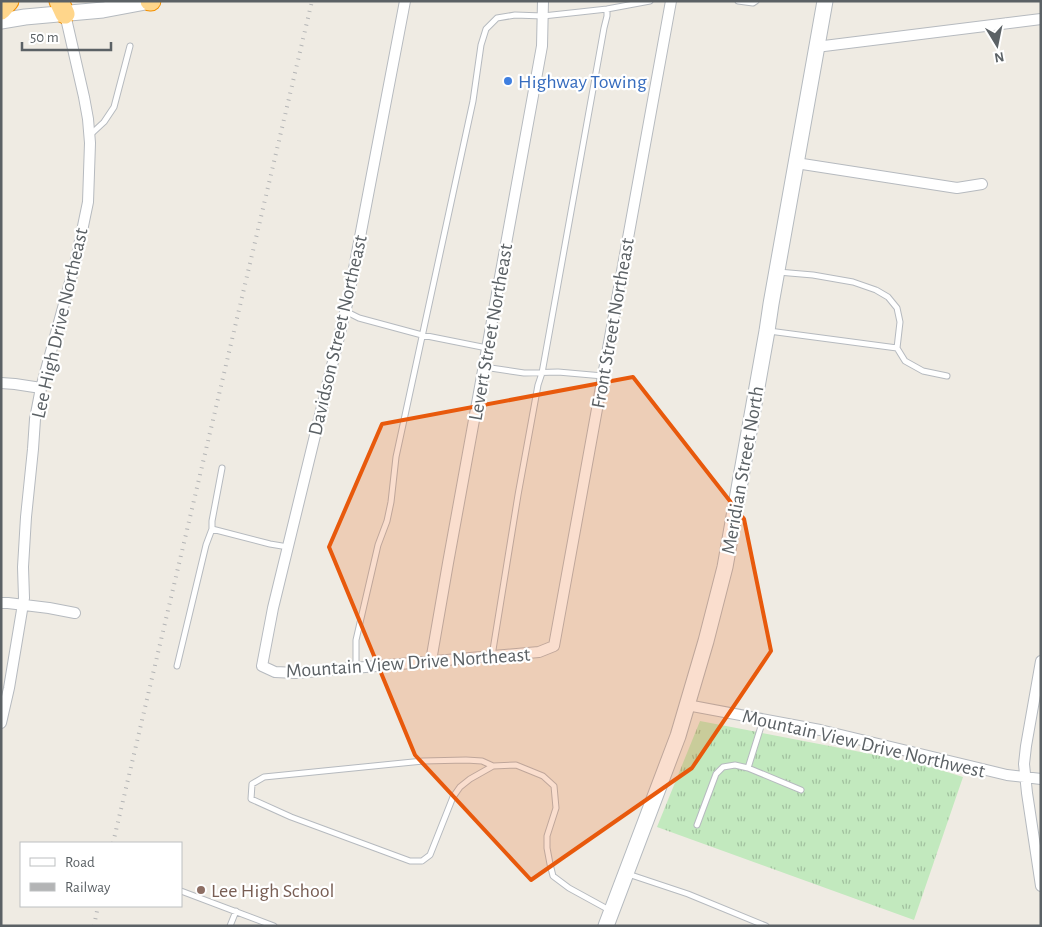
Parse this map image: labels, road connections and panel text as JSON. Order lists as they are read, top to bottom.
{
  "streets": {
    "street": [
      "Lee High Drive Northeast",
      "Front Street Northeast",
      "Levert Street Northeast",
      "Davidson Street Northeast",
      "Meridian Street North",
      "Mountain View Drive Northeast",
      "Mountain View Drive Northwest"
    ]
  },
  "crossings": [
    ["Front Street Northeast", "Mountain View Drive Northeast"],
    ["Levert Street Northeast", "Mountain View Drive Northeast"],
    ["Davidson Street Northeast", "Mountain View Drive Northeast"],
    ["Meridian Street North", "Mountain View Drive Northwest"]
  ],
  "places": ["Highway Towing", "Lee High School"],
  "legend": ["Road", "Railway"],
  "scale_bar": "50 m",
  "north": "bottom"
}
